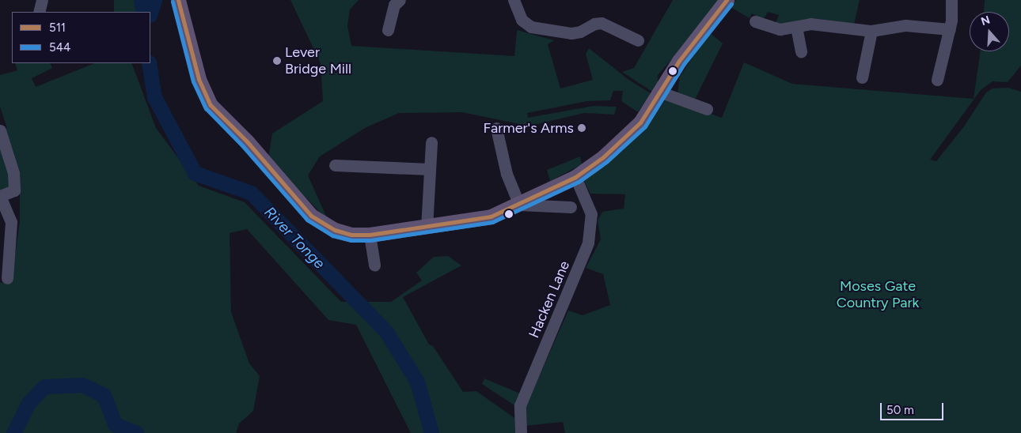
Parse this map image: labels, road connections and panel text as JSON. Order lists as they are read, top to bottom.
{
  "streets": {
    "street": ["Hacken Lane"]
  },
  "water": ["River Tonge"],
  "parks": ["Moses Gate Country Park"],
  "places": ["Lever Bridge Mill", "Farmer's Arms"],
  "lines": ["transit line 511", "transit line 544"],
  "legend": ["511", "544"],
  "scale_bar": "50 m",
  "north": "top"
}
